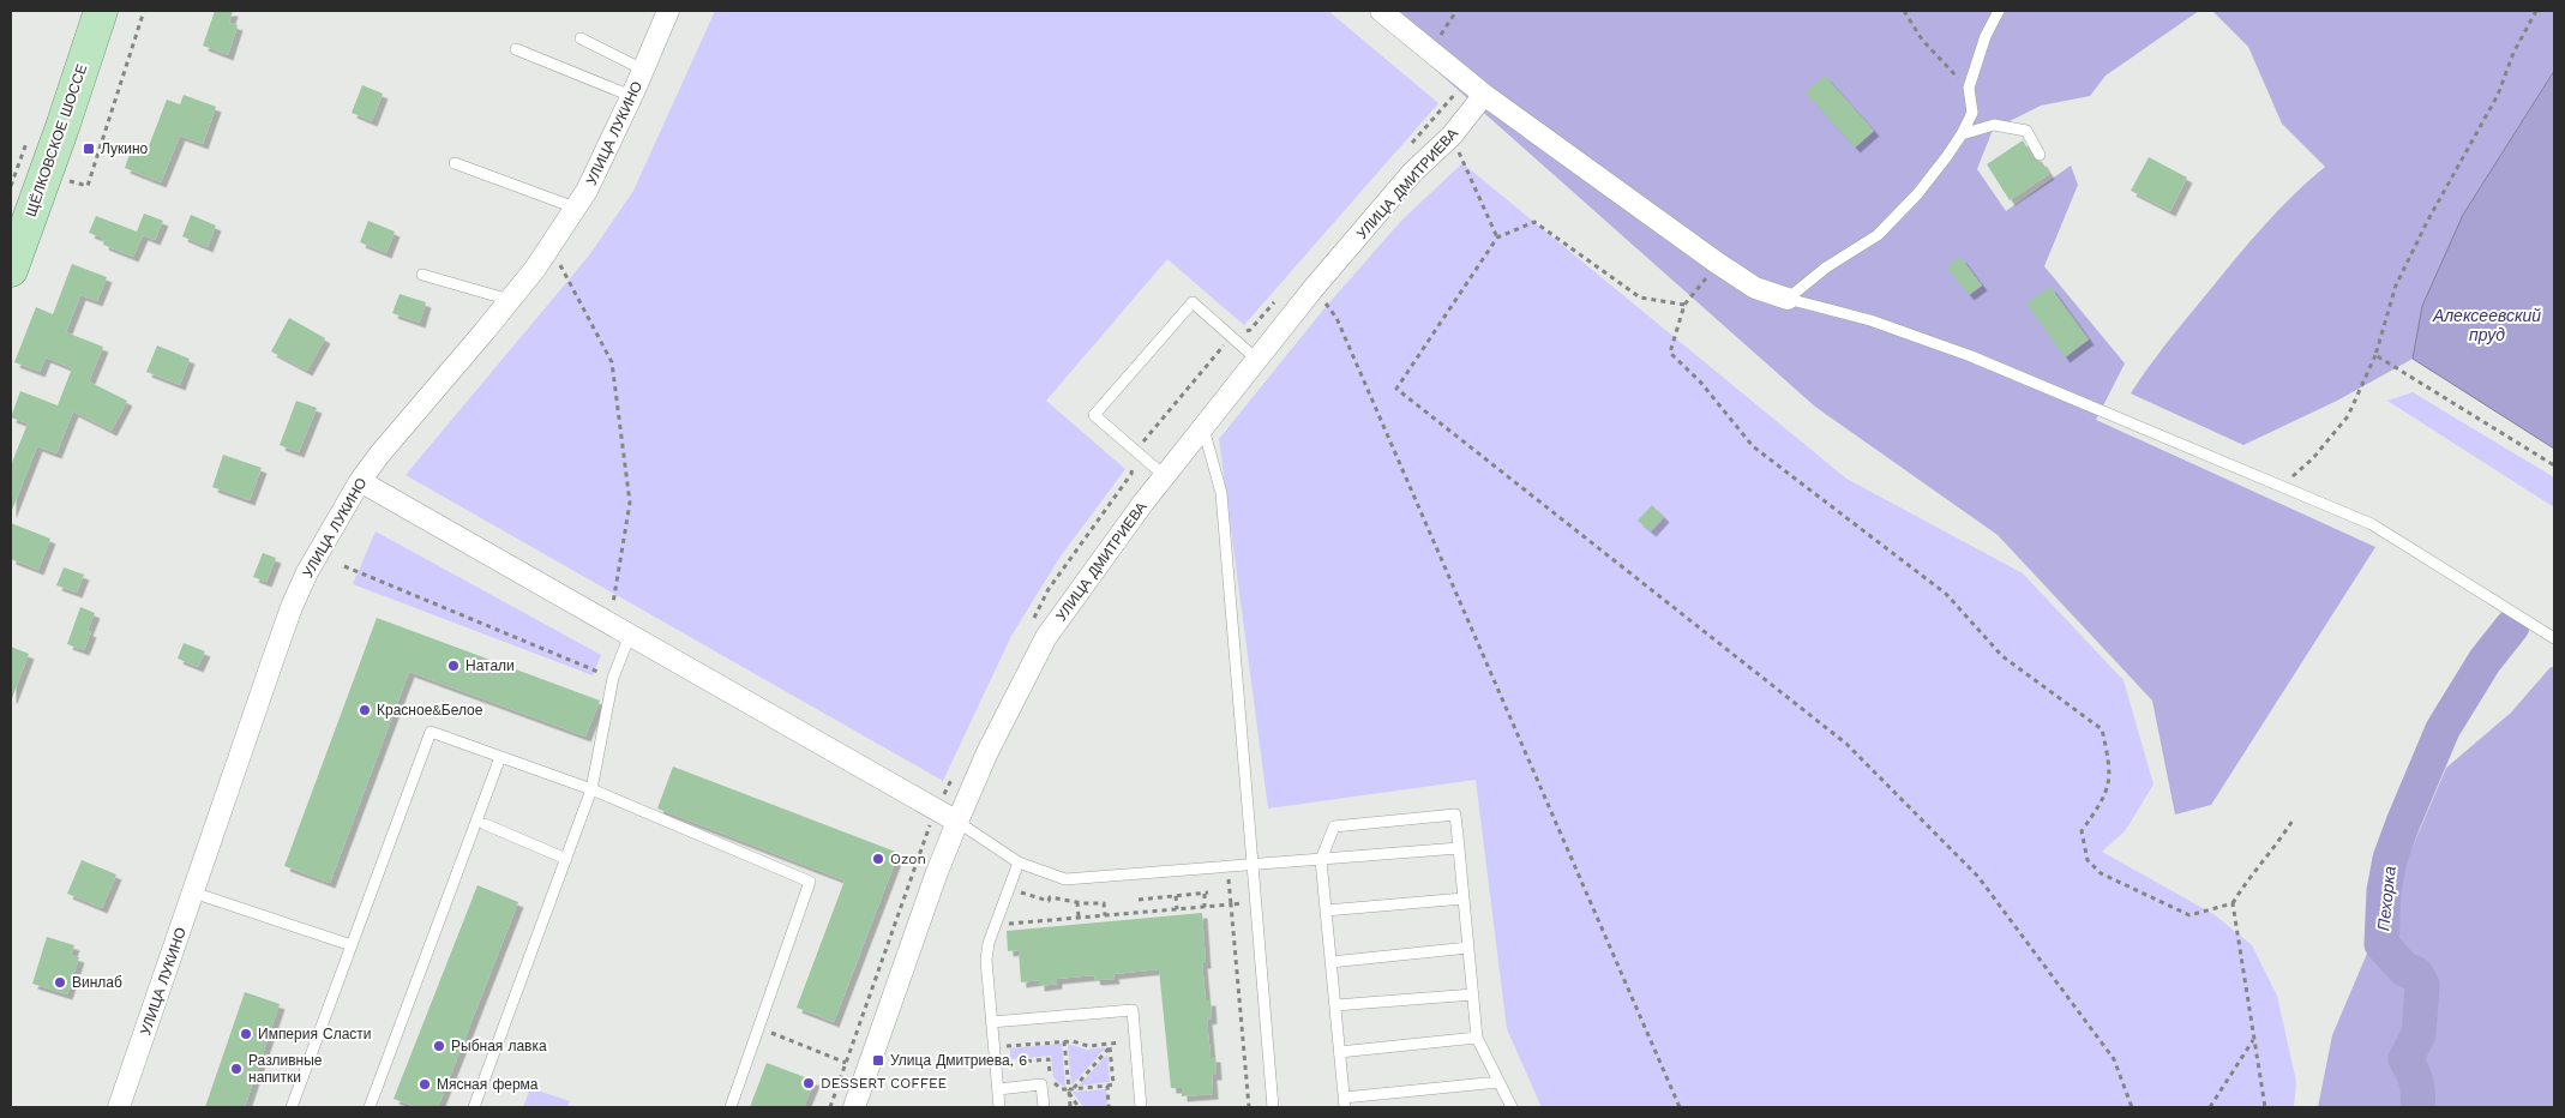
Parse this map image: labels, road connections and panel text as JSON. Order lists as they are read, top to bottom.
{
  "streets": {
    "main road": ["ЩЁЛКОВСКОЕ ШОССЕ"],
    "street": ["УЛИЦА ЛУКИНО", "УЛИЦА ДМИТРИЕВА"]
  },
  "water": ["Алексеевский пруд", "Пехорка"],
  "places": {
    "transit": ["Лукино", "Улица Дмитриева, 6"],
    "other": [
      "Натали",
      "Красное&Белое",
      "Ozon",
      "Винлаб",
      "Империя Сласти",
      "Рыбная лавка",
      "Разливные напитки",
      "DESSERT COFFEE",
      "Мясная ферма"
    ]
  }
}
